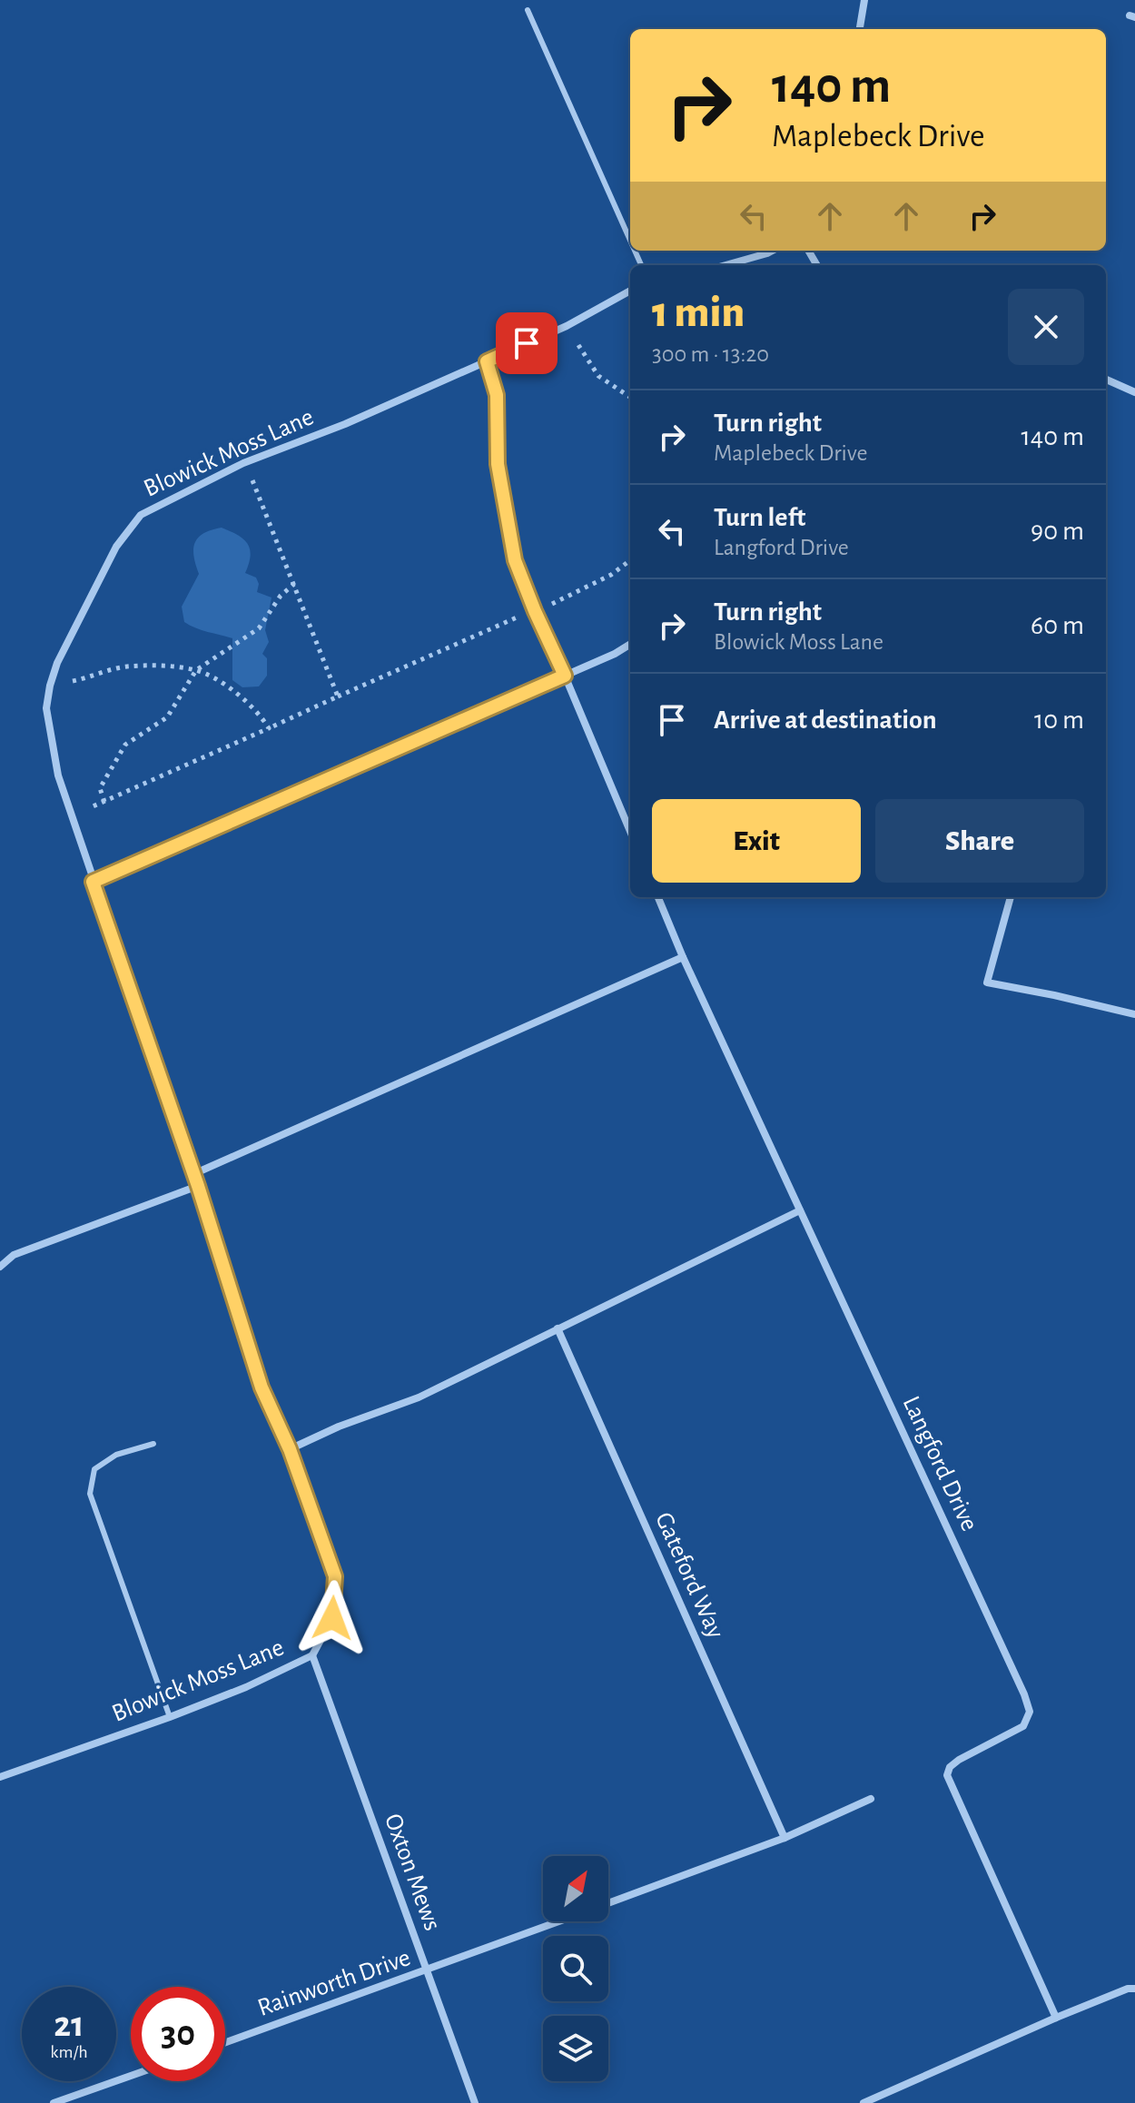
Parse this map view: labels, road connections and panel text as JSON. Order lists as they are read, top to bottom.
{
  "streets": {
    "street": [
      "Blowick Moss Lane",
      "Langford Drive",
      "Gateford Way",
      "Oxton Mews",
      "Rainworth Drive"
    ]
  },
  "crossings": [
    ["Blowick Moss Lane", "Oxton Mews"],
    ["Gateford Way", "Rainworth Drive"],
    ["Oxton Mews", "Rainworth Drive"]
  ],
  "north": "top right",
  "page": {
    "turn": ["140 m", "Maplebeck Drive"],
    "heading": ["1 min", "300 m · 13:20"],
    "list": [
      {
        "name": "Turn right",
        "note": "Maplebeck Drive",
        "value": "140 m"
      },
      {
        "name": "Turn left",
        "note": "Langford Drive",
        "value": "90 m"
      },
      {
        "name": "Turn right",
        "note": "Blowick Moss Lane",
        "value": "60 m"
      },
      {
        "name": "Arrive at destination",
        "value": "10 m"
      }
    ],
    "buttons": ["Exit", "Share"],
    "speed": "21 km/h",
    "limit": "30"
  }
}
